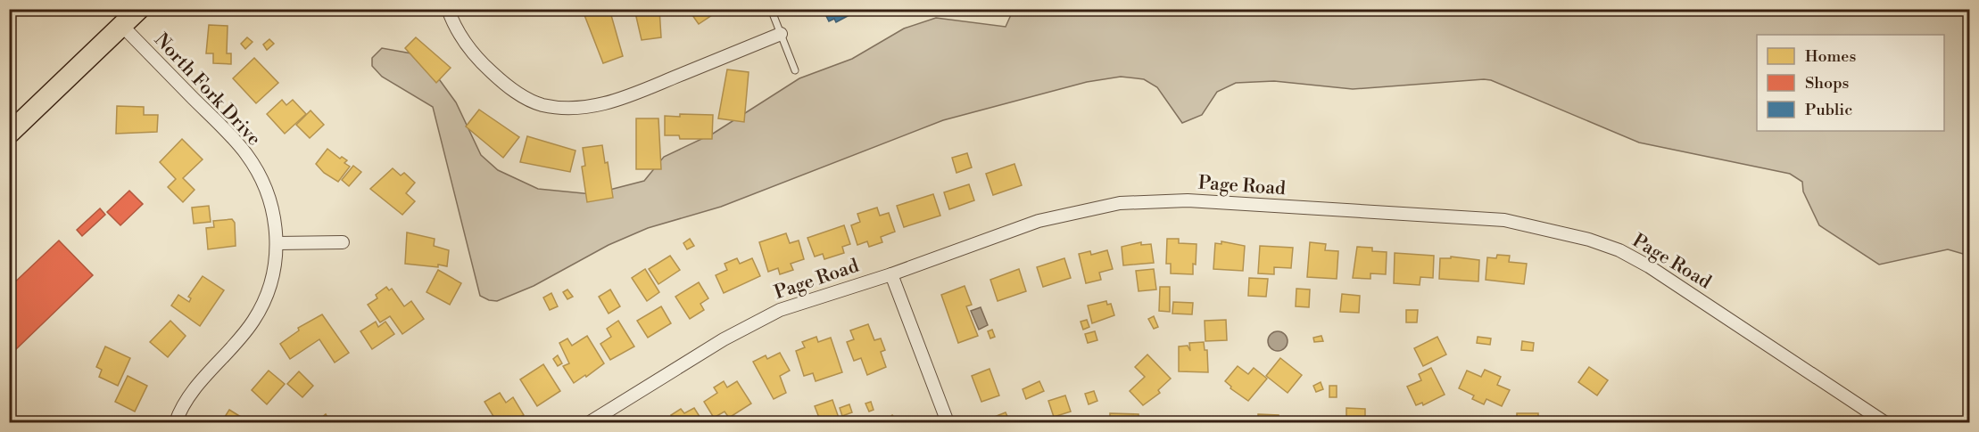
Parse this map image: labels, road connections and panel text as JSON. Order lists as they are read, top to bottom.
{
  "streets": {
    "street": ["North Fork Drive", "Page Road"]
  },
  "legend": ["Homes", "Shops", "Public"]
}
